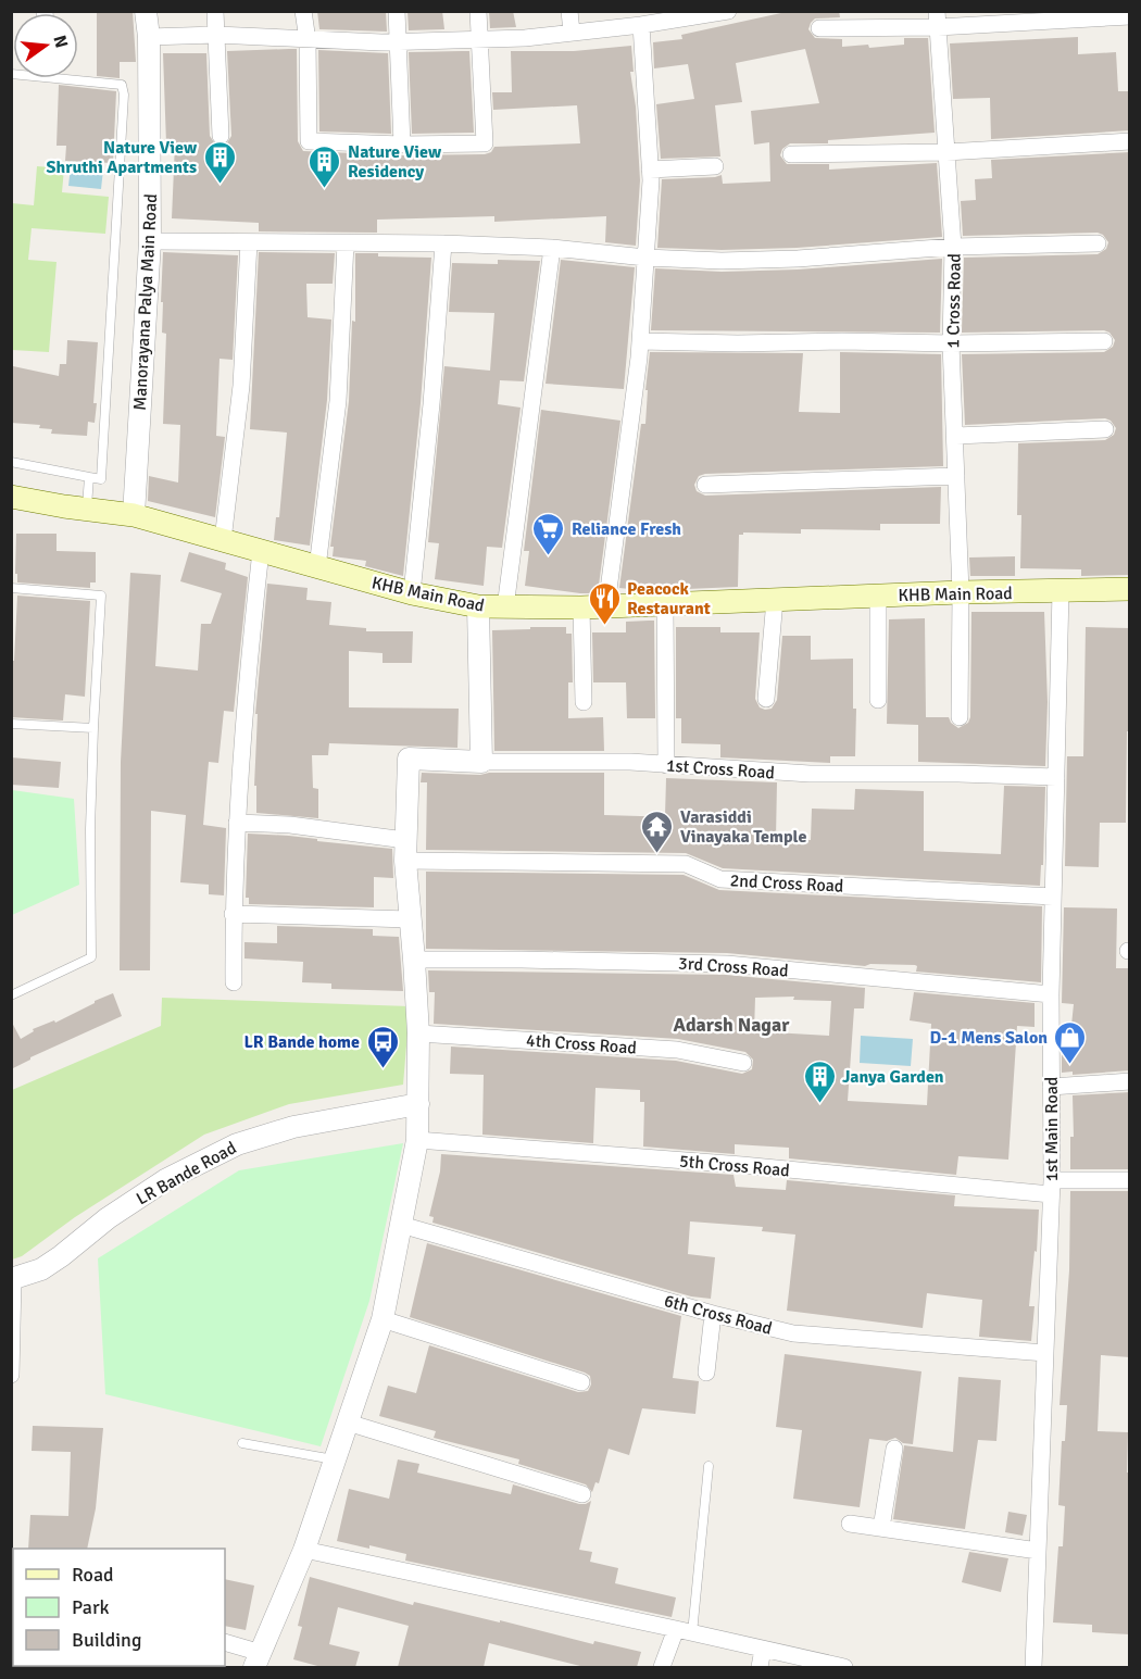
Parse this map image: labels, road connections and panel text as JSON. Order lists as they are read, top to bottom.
{
  "streets": {
    "main road": ["KHB Main Road"],
    "street": [
      "1 Cross Road",
      "Manorayana Palya Main Road",
      "1st Cross Road",
      "2nd Cross Road",
      "3rd Cross Road",
      "4th Cross Road",
      "1st Main Road",
      "5th Cross Road",
      "LR Bande Road",
      "6th Cross Road"
    ]
  },
  "crossings": [
    ["1 Cross Road", "KHB Main Road"],
    ["Manorayana Palya Main Road", "KHB Main Road"],
    ["KHB Main Road", "1st Main Road"],
    ["1st Cross Road", "1st Main Road"],
    ["2nd Cross Road", "1st Main Road"],
    ["3rd Cross Road", "1st Main Road"],
    ["1st Main Road", "5th Cross Road"],
    ["1st Main Road", "6th Cross Road"]
  ],
  "districts": ["Adarsh Nagar"],
  "places": {
    "building": ["Nature View Shruthi Apartments", "Nature View Residency", "Janya Garden"],
    "supermarket": ["Reliance Fresh"],
    "restaurant": ["Peacock Restaurant"],
    "temple": ["Varasiddi Vinayaka Temple"],
    "shop": ["D-1 Mens Salon"],
    "bus stop": ["LR Bande home"]
  },
  "legend": ["Road", "Park", "Building"],
  "north": "right"
}
